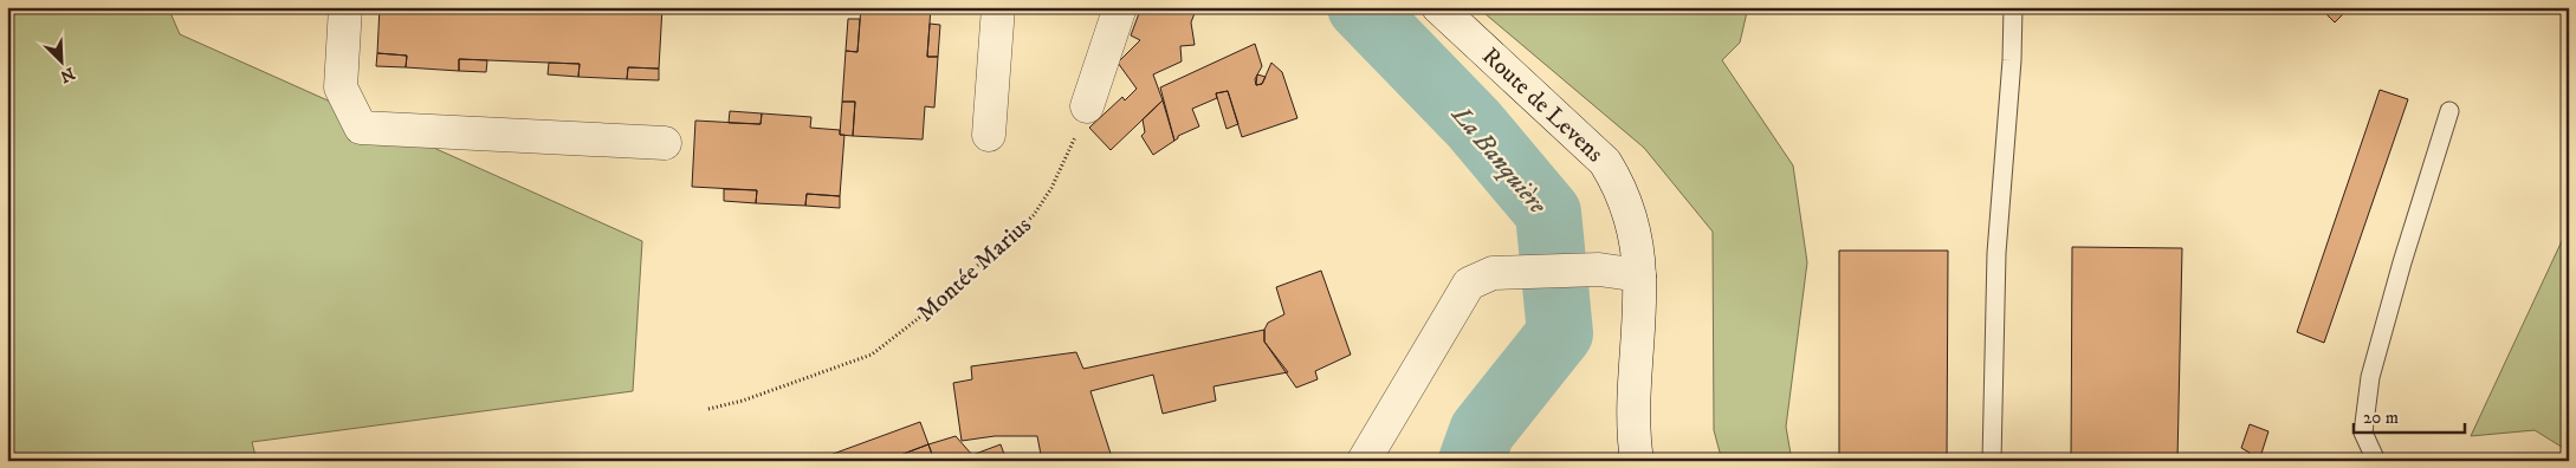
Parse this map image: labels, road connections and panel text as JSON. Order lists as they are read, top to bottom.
{
  "streets": {
    "street": ["Route de Levens"],
    "path": ["Montée Marius"]
  },
  "water": ["La Banquière"],
  "scale_bar": "20 m",
  "north": "bottom right"
}
